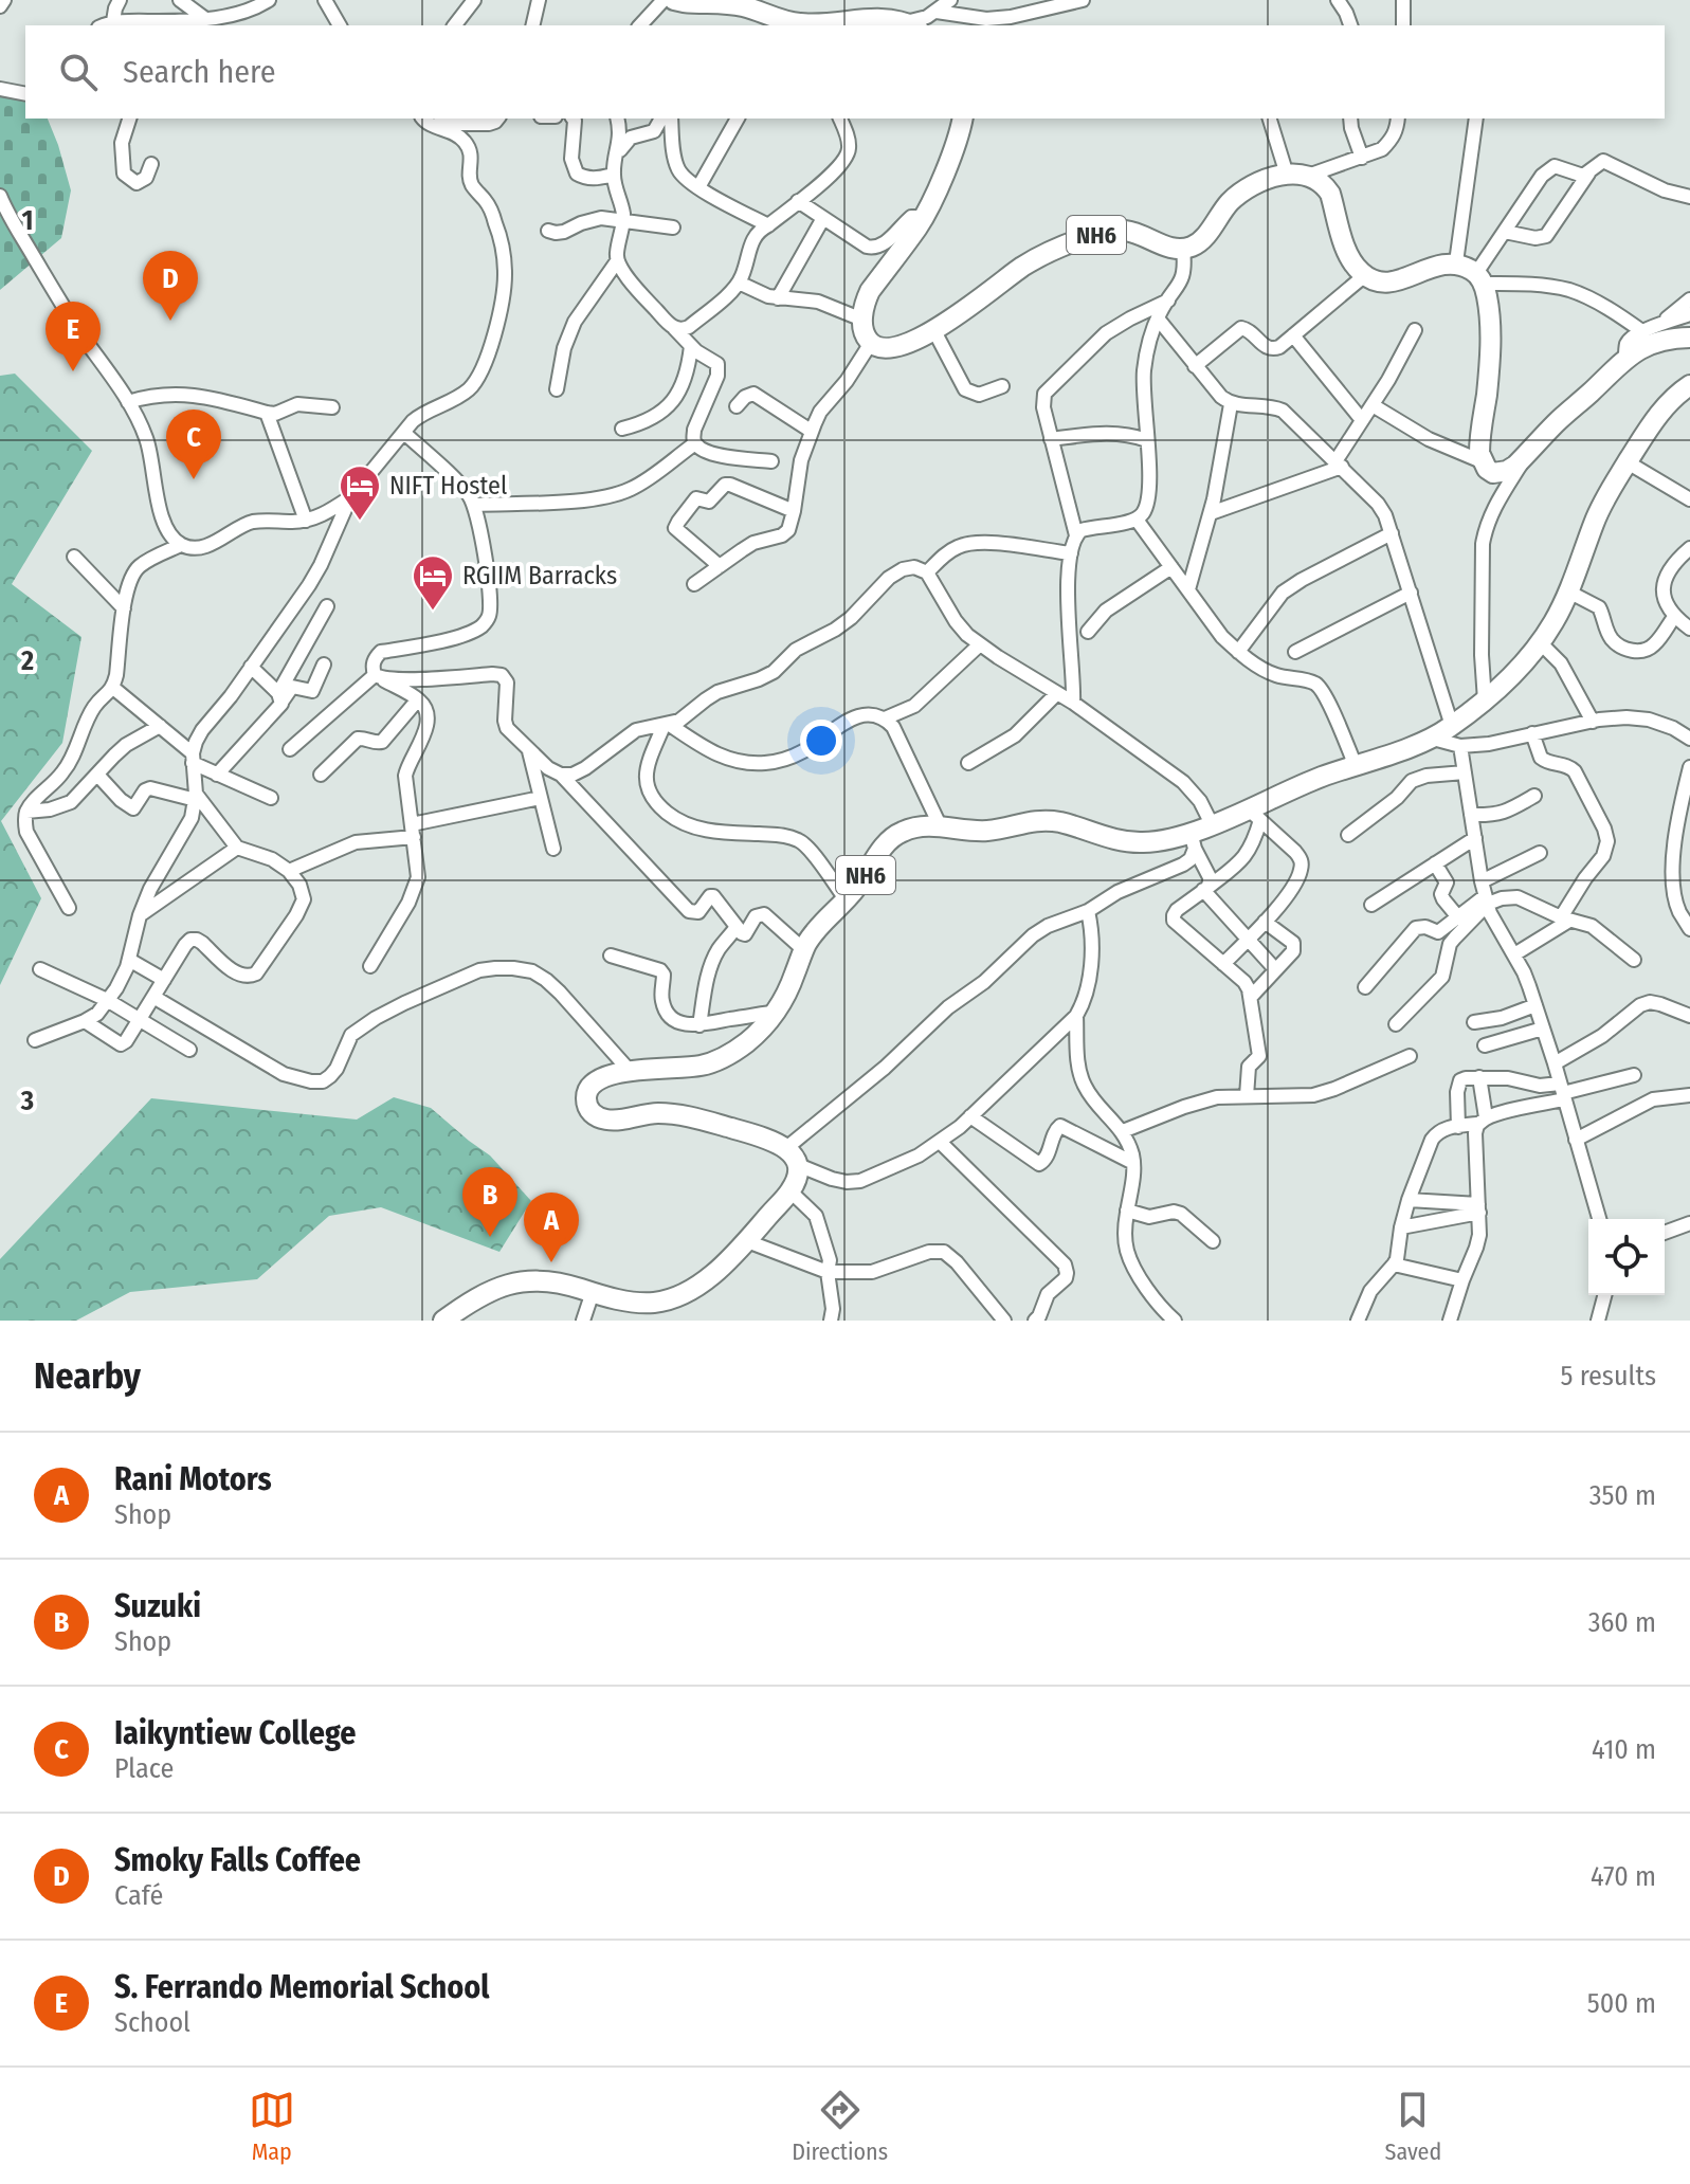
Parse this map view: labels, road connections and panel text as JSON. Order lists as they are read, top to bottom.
{
  "streets": {
    "highway": ["NH6"]
  },
  "places": {
    "hotel": ["NIFT Hostel", "RGIIM Barracks"]
  },
  "page": {
    "search": "Search here",
    "pins": [
      "D",
      "E",
      "C",
      "B",
      "A"
    ],
    "heading": ["Nearby", "5 results"],
    "list": [
      {
        "mark": "A",
        "name": "Rani Motors",
        "note": "Shop",
        "value": "350 m"
      },
      {
        "mark": "B",
        "name": "Suzuki",
        "note": "Shop",
        "value": "360 m"
      },
      {
        "mark": "C",
        "name": "Iaikyntiew College",
        "note": "Place",
        "value": "410 m"
      },
      {
        "mark": "D",
        "name": "Smoky Falls Coffee",
        "note": "Café",
        "value": "470 m"
      },
      {
        "mark": "E",
        "name": "S. Ferrando Memorial School",
        "note": "School",
        "value": "500 m"
      }
    ],
    "nav": ["Map", "Directions", "Saved"]
  },
  "grid": {
    "rows": ["1", "2", "3"]
  }
}
